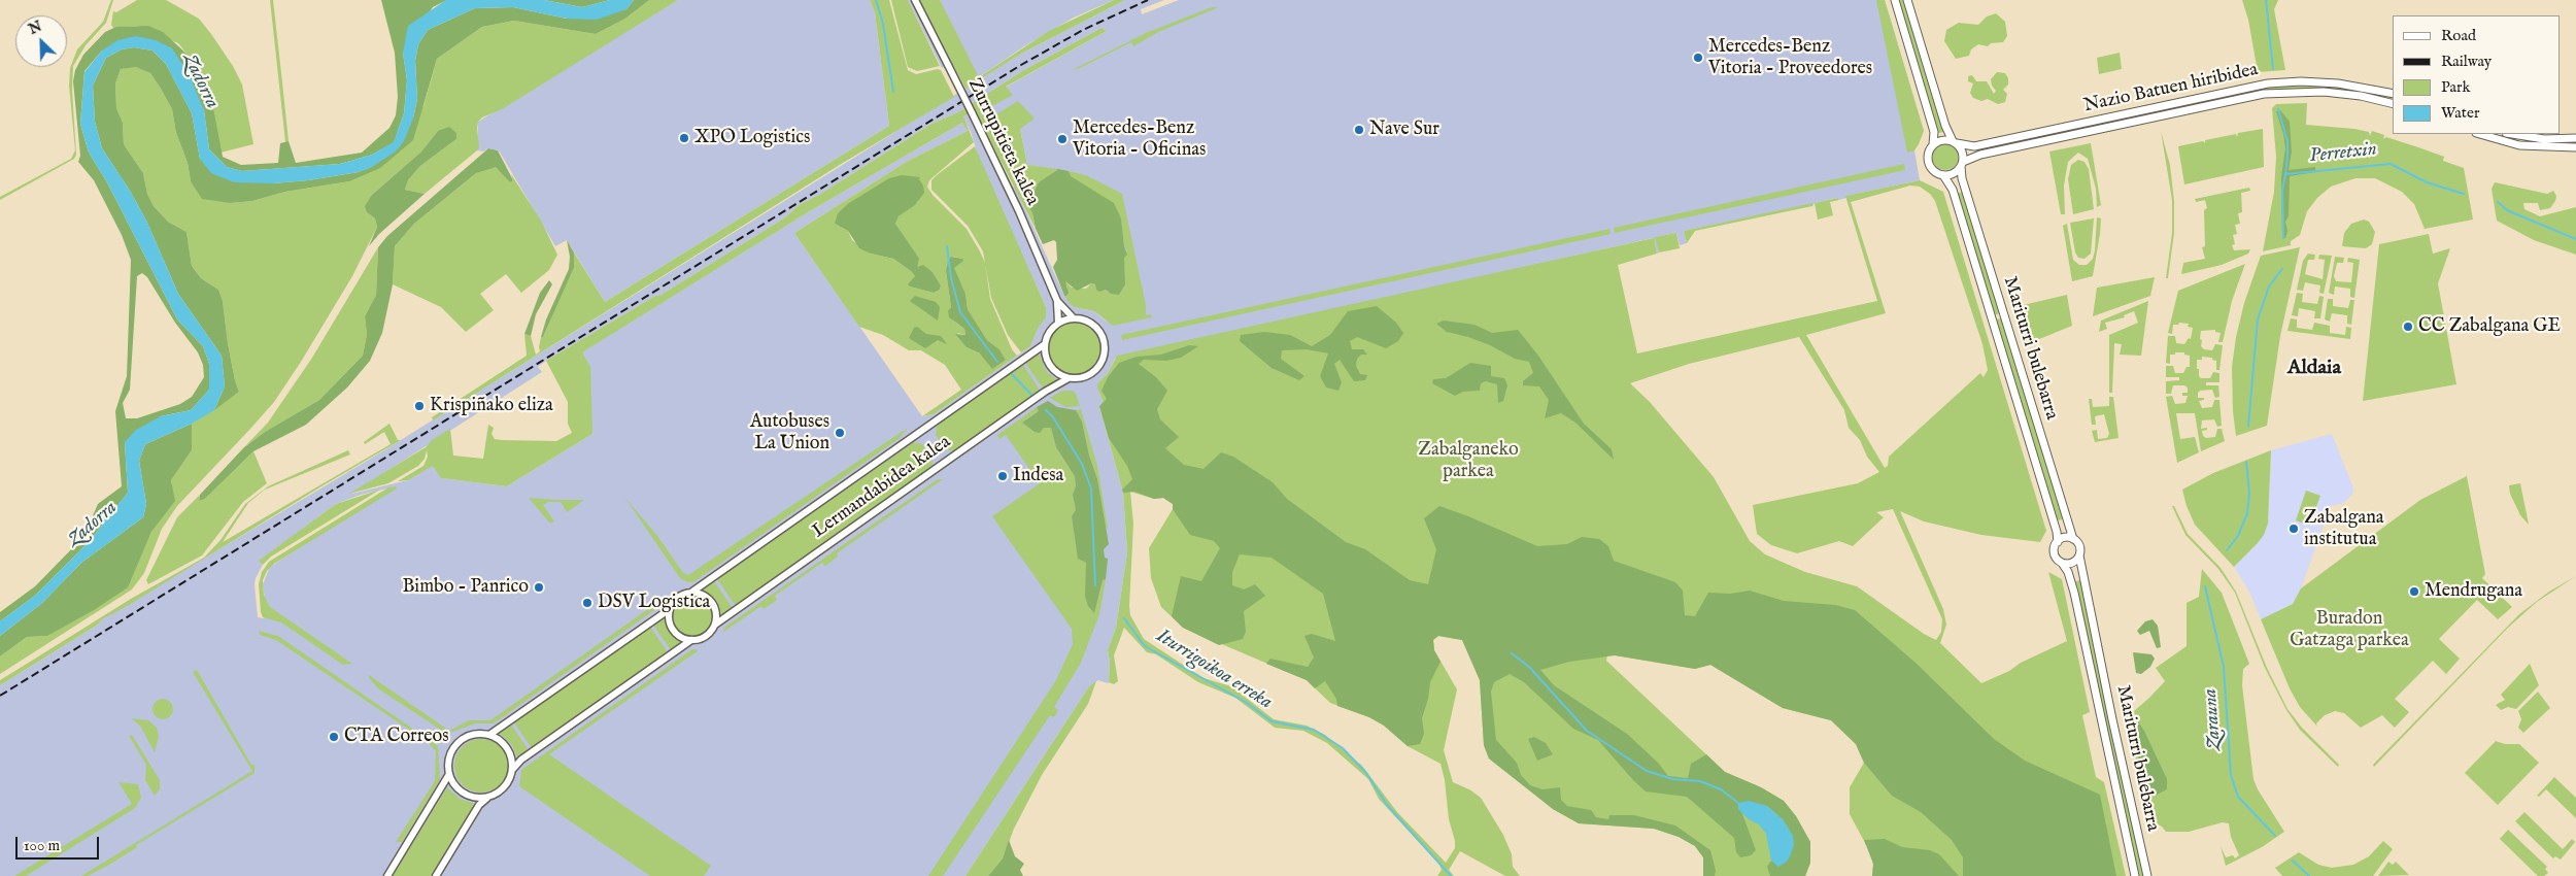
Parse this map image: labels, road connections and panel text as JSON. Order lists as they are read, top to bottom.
{
  "streets": {
    "main road": ["Nazio Batuen hiribidea", "Mariturri bulebarra"],
    "street": ["Zurrupitieta kalea", "Lermandabidea kalea"]
  },
  "crossings": [
    ["Nazio Batuen hiribidea", "Mariturri bulebarra"],
    ["Zurrupitieta kalea", "Lermandabidea kalea"]
  ],
  "districts": ["Aldaia"],
  "water": [
    "Zadorra",
    "Perretxin",
    "Iturrigoikoa erreka",
    "Zarauna"
  ],
  "parks": ["Zabalganeko parkea", "Buradon Gatzaga parkea"],
  "places": [
    "Mercedes-Benz Vitoria - Proveedores",
    "Nave Sur",
    "XPO Logistics",
    "Mercedes-Benz Vitoria - Oficinas",
    "CC Zabalgana GE",
    "Krispiñako eliza",
    "Autobuses La Union",
    "Indesa",
    "Zabalgana institutua",
    "Bimbo - Panrico",
    "Mendrugana",
    "DSV Logistica",
    "CTA Correos"
  ],
  "legend": [
    "Road",
    "Railway",
    "Park",
    "Water"
  ],
  "scale_bar": "100 m",
  "north": "top left"
}
